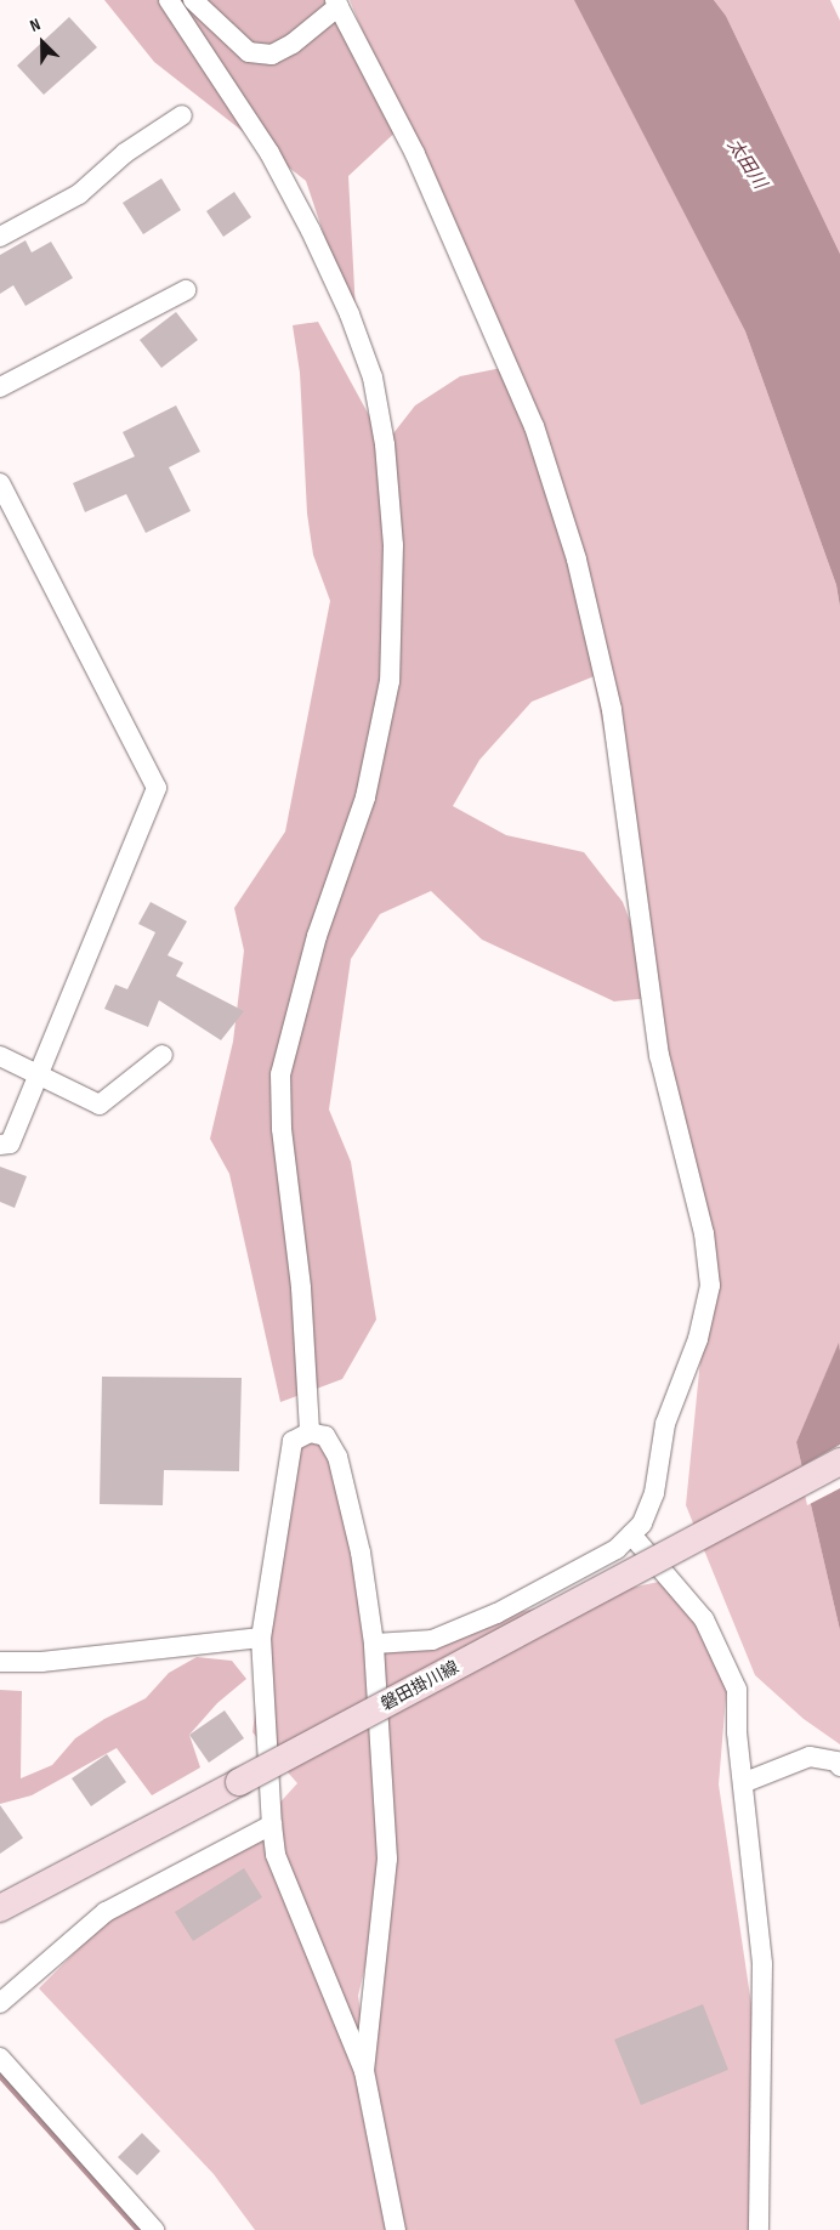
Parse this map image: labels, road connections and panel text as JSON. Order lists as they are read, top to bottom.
{
  "streets": {
    "main road": ["磐田掛川線"]
  },
  "water": ["太田川"],
  "north": "top left"
}
